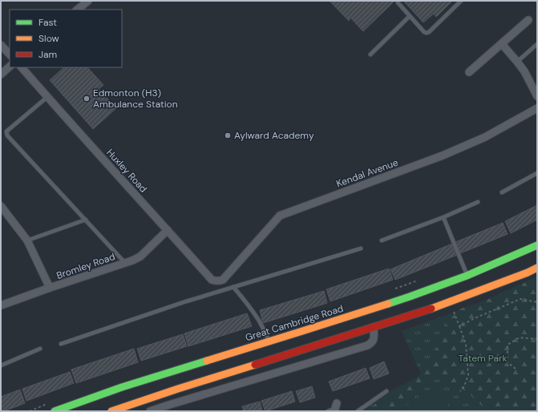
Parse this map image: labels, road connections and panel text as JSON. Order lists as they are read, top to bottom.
{
  "streets": {
    "highway": ["Great Cambridge Road"],
    "street": ["Huxley Road", "Kendal Avenue", "Bromley Road"]
  },
  "crossings": [
    ["Huxley Road", "Kendal Avenue"],
    ["Huxley Road", "Bromley Road"]
  ],
  "parks": ["Tatem Park"],
  "places": ["Edmonton (H3) Ambulance Station", "Aylward Academy"],
  "legend": ["Fast", "Slow", "Jam"]
}
